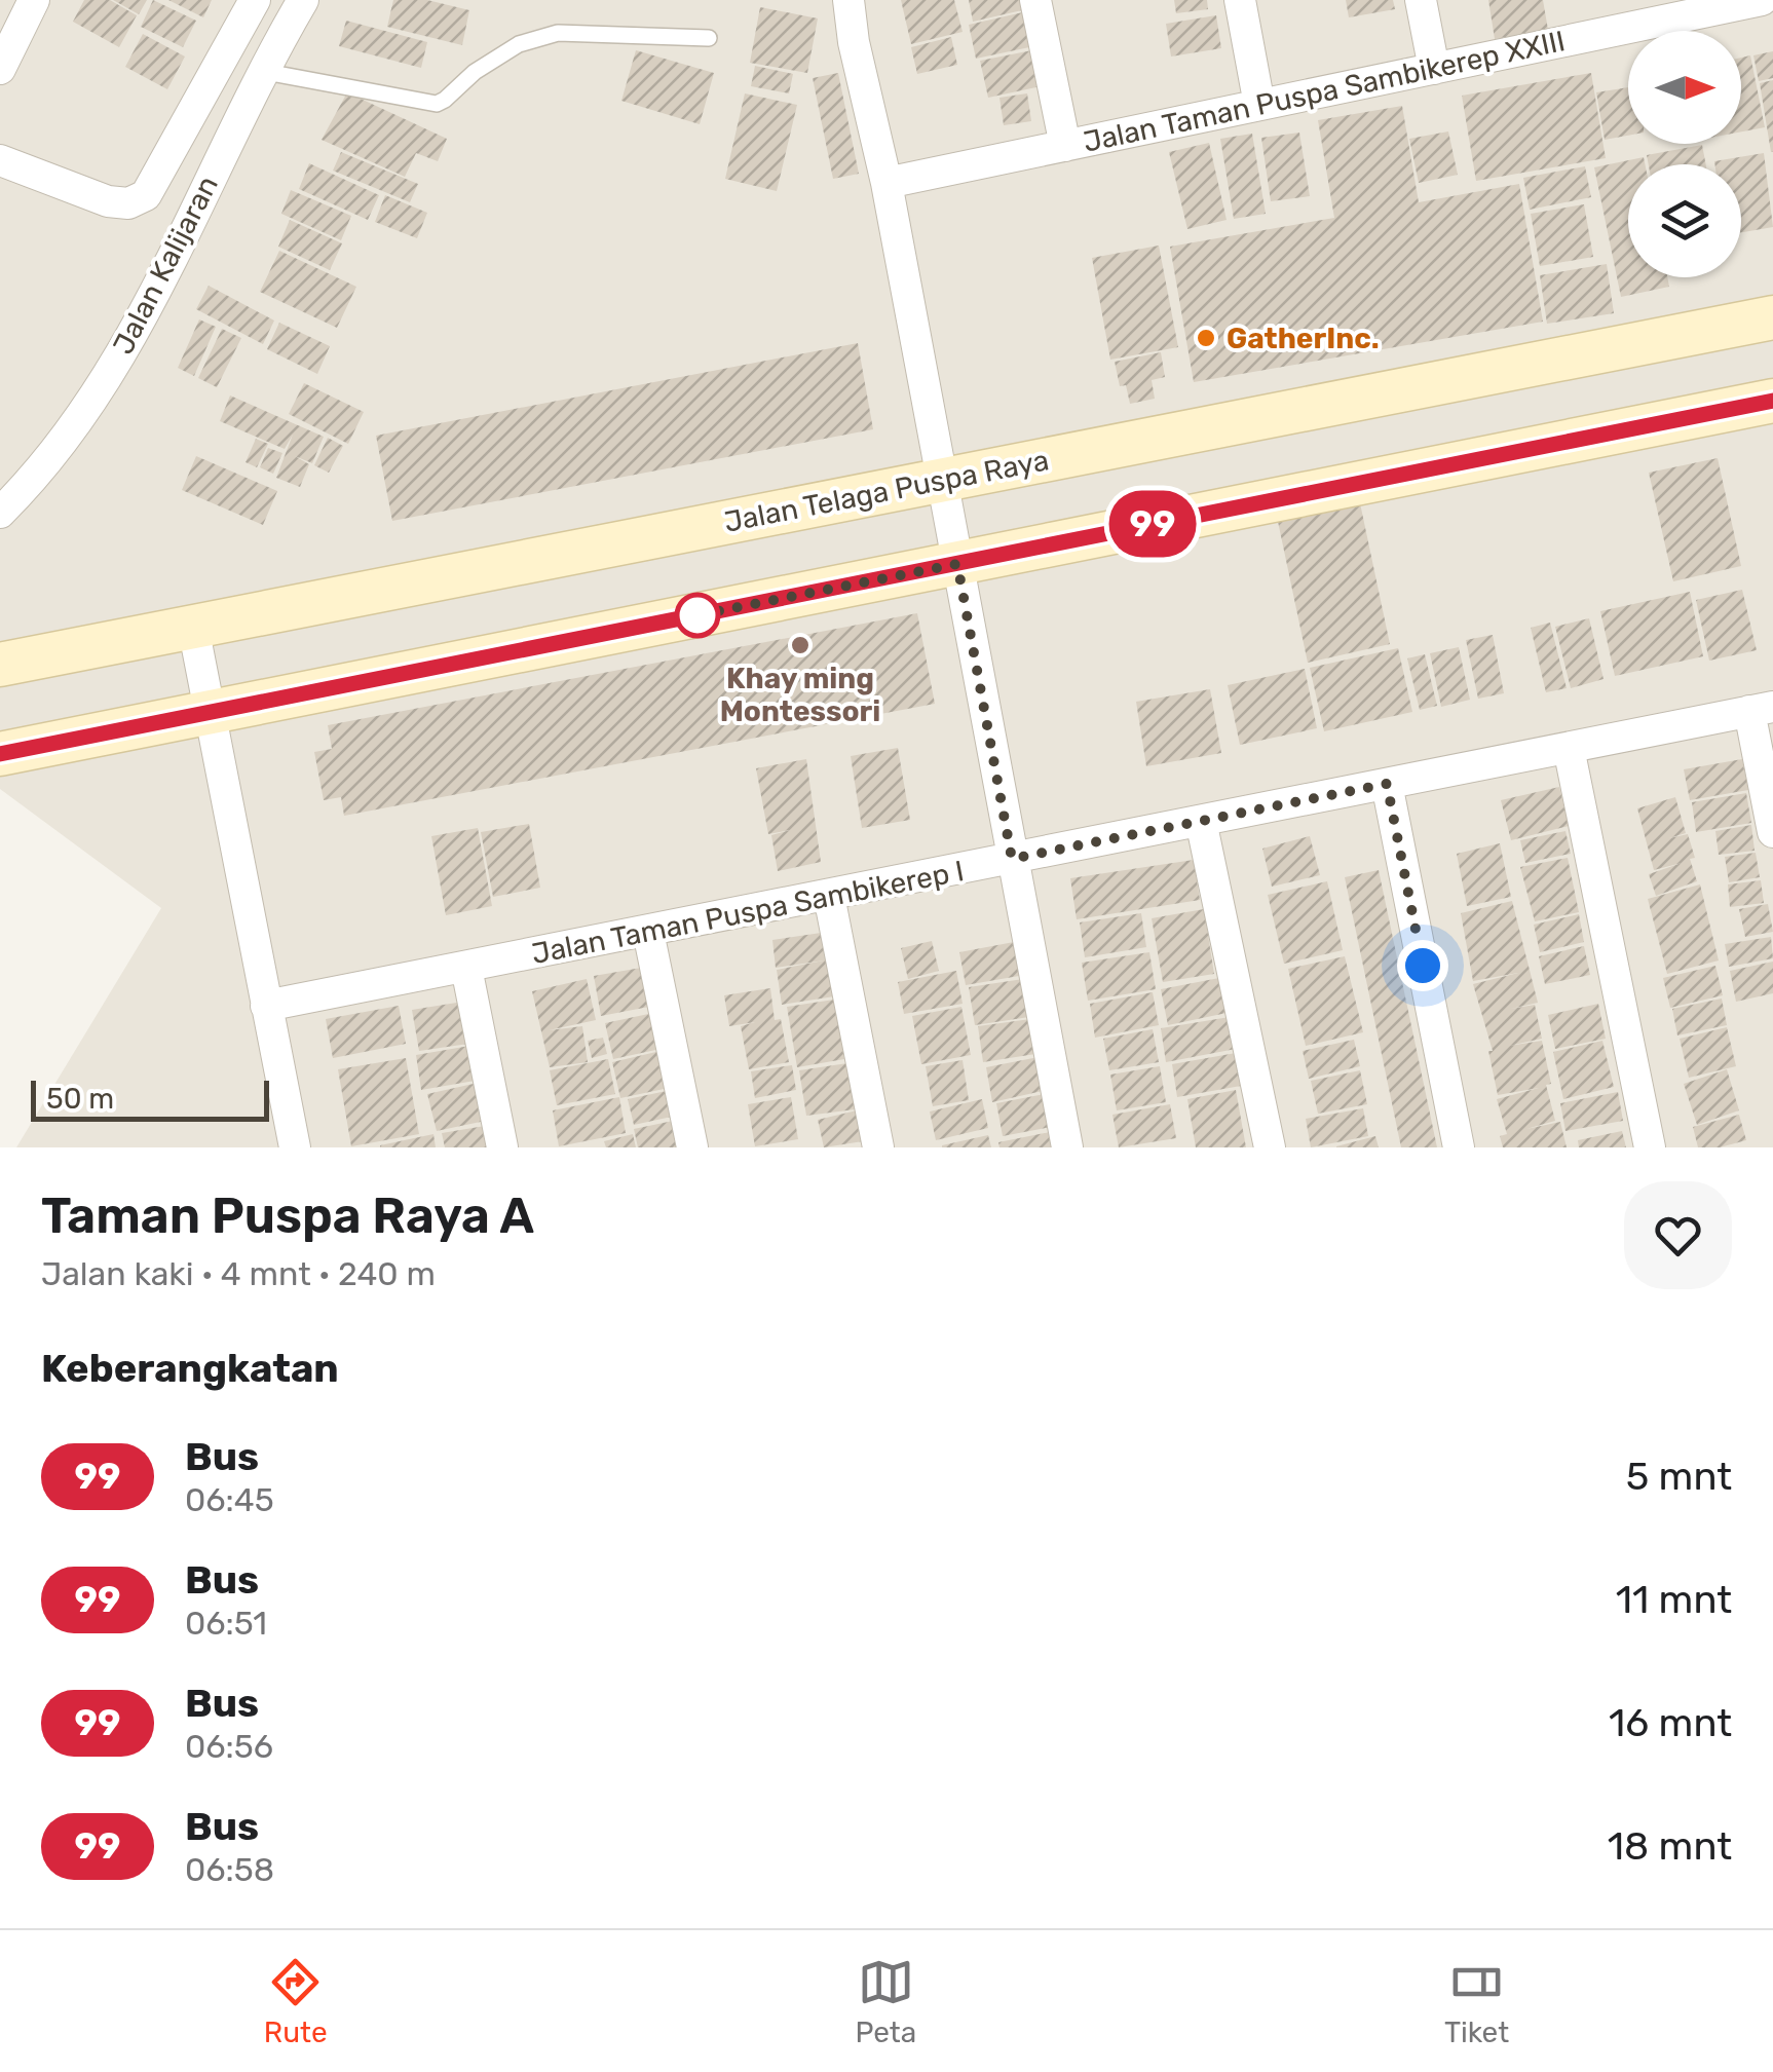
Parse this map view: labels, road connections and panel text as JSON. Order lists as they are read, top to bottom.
{
  "streets": {
    "main road": ["Jalan Telaga Puspa Raya"],
    "street": ["Jalan Taman Puspa Sambikerep XXIII", "Jalan Kalijaran", "Jalan Taman Puspa Sambikerep I"]
  },
  "places": ["GatherInc.", "Khay ming Montessori"],
  "lines": ["bus line 99"],
  "scale_bar": "50 m",
  "north": "right",
  "page": {
    "on_map": "99",
    "scale": "50 m",
    "heading": [
      ["Taman Puspa Raya A", "Jalan kaki · 4 mnt · 240 m"],
      "Keberangkatan"
    ],
    "list": [
      {
        "mark": "99",
        "name": "Bus",
        "note": "06:45",
        "value": "5 mnt"
      },
      {
        "mark": "99",
        "name": "Bus",
        "note": "06:51",
        "value": "11 mnt"
      },
      {
        "mark": "99",
        "name": "Bus",
        "note": "06:56",
        "value": "16 mnt"
      },
      {
        "mark": "99",
        "name": "Bus",
        "note": "06:58",
        "value": "18 mnt"
      }
    ],
    "tabs": ["Rute", "Peta", "Tiket"]
  }
}
